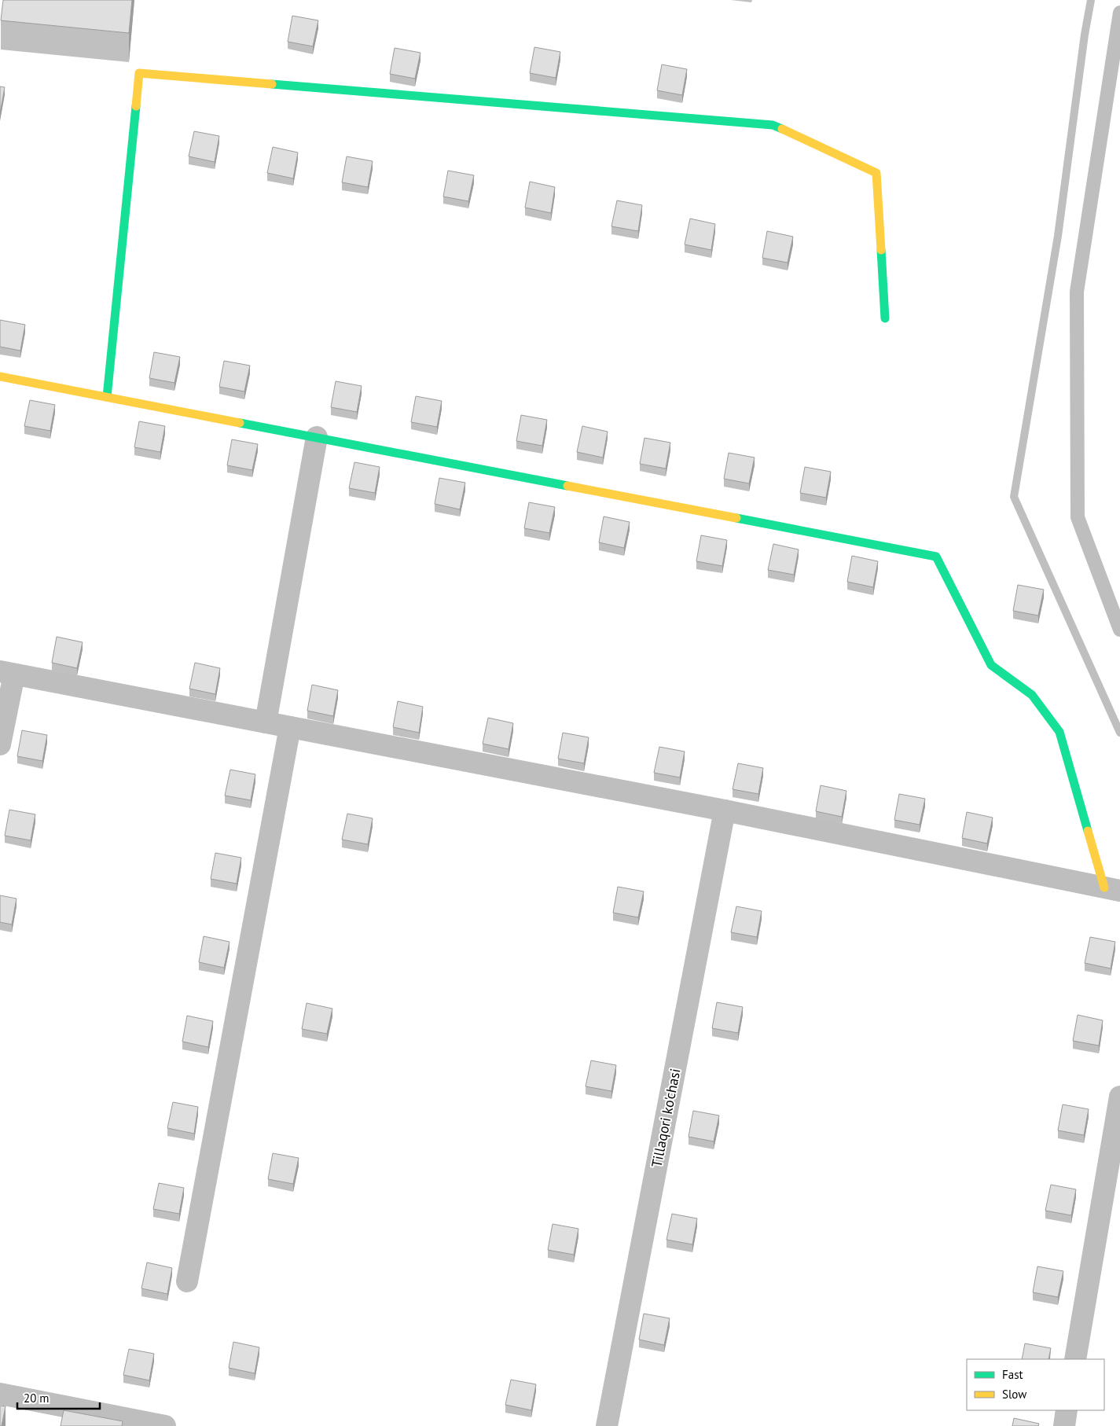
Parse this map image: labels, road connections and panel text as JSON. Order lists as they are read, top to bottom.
{
  "streets": {
    "street": ["Tillaqori ko'chasi"]
  },
  "legend": ["Fast", "Slow"],
  "scale_bar": "20 m"
}
